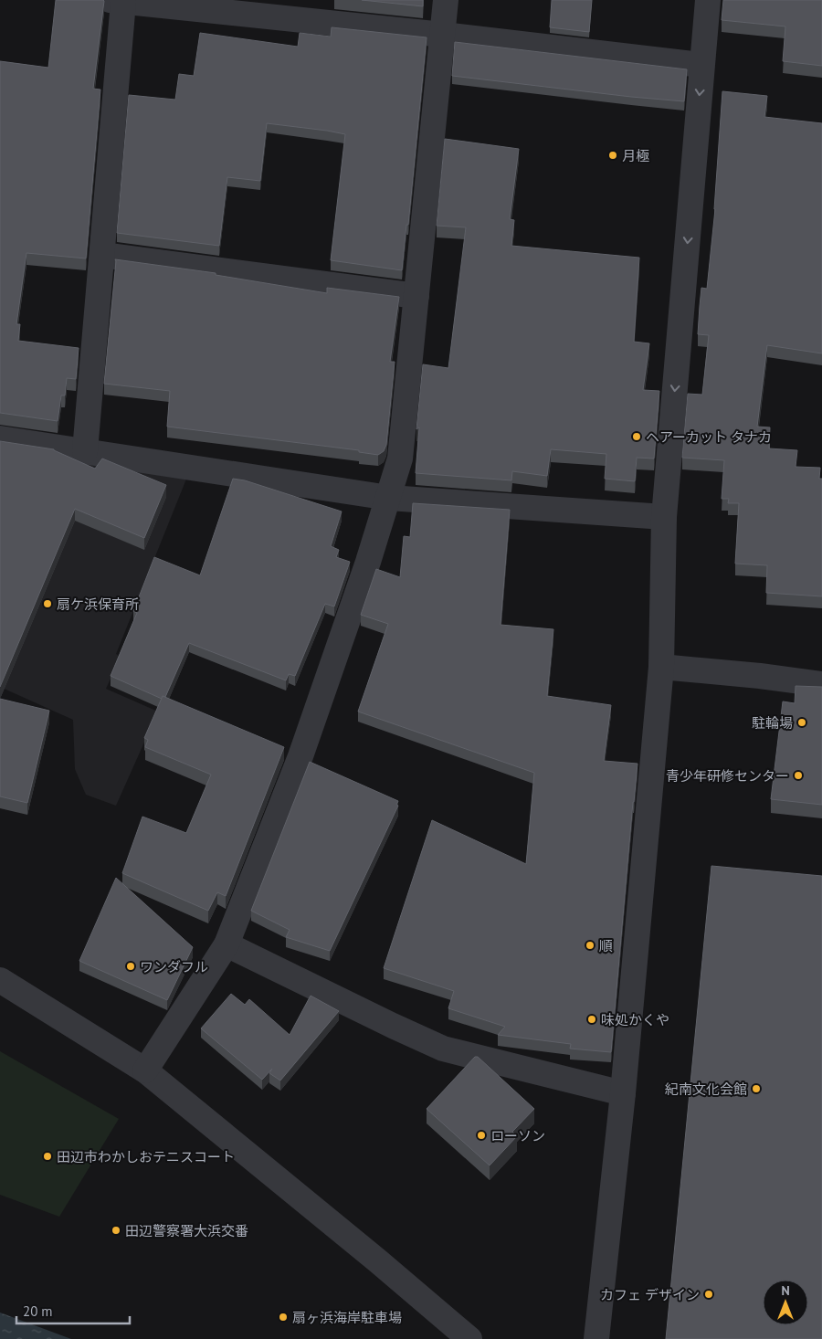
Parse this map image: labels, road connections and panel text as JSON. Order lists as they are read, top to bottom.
{
  "places": [
    "月極",
    "ヘアーカット タナカ",
    "扇ケ浜保育所",
    "駐輪場",
    "青少年研修センター",
    "順",
    "ワンダフル",
    "味処かくや",
    "紀南文化会館",
    "ローソン",
    "田辺市わかしおテニスコート",
    "田辺警察署大浜交番",
    "カフェ デザイン",
    "扇ヶ浜海岸駐車場"
  ],
  "scale_bar": "20 m",
  "north": "top"
}
